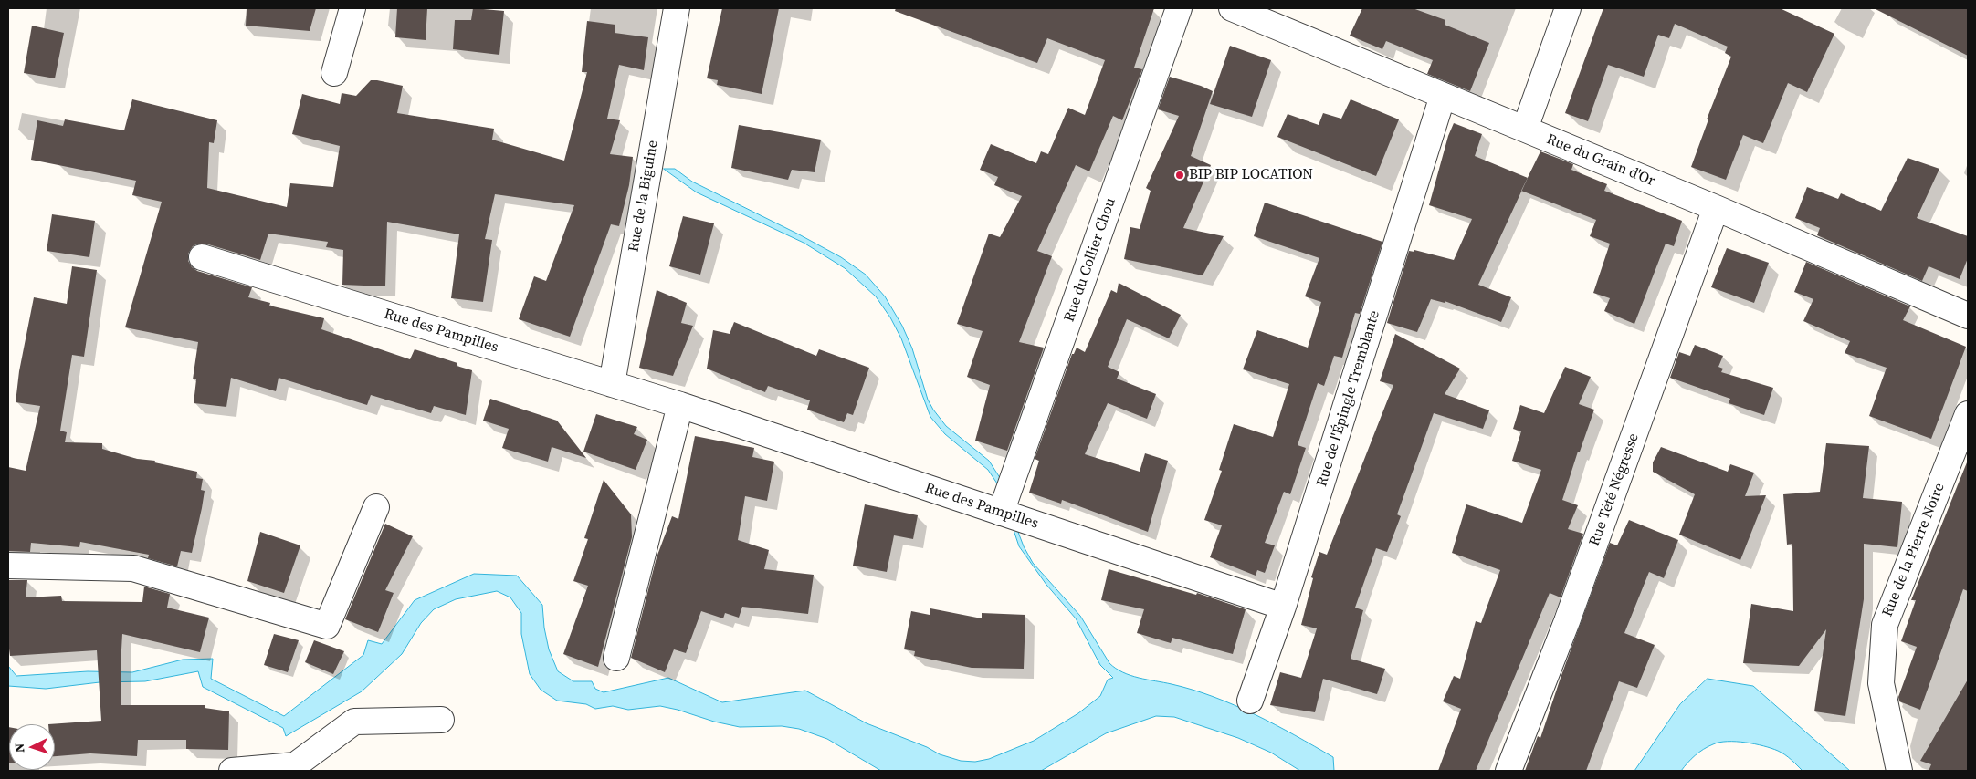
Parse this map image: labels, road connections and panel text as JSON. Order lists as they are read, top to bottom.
{
  "streets": {
    "street": [
      "Rue du Grain d'Or",
      "Rue de la Biguine",
      "Rue du Collier Chou",
      "Rue des Pampilles",
      "Rue de l'Épingle Tremblante",
      "Rue Tété Négresse",
      "Rue de la Pierre Noire"
    ]
  },
  "crossings": [
    ["Rue du Grain d'Or", "Rue de l'Épingle Tremblante"],
    ["Rue du Grain d'Or", "Rue Tété Négresse"],
    ["Rue de la Biguine", "Rue des Pampilles"],
    ["Rue du Collier Chou", "Rue des Pampilles"],
    ["Rue des Pampilles", "Rue de l'Épingle Tremblante"]
  ],
  "places": ["BIP BIP LOCATION"],
  "north": "left"
}
